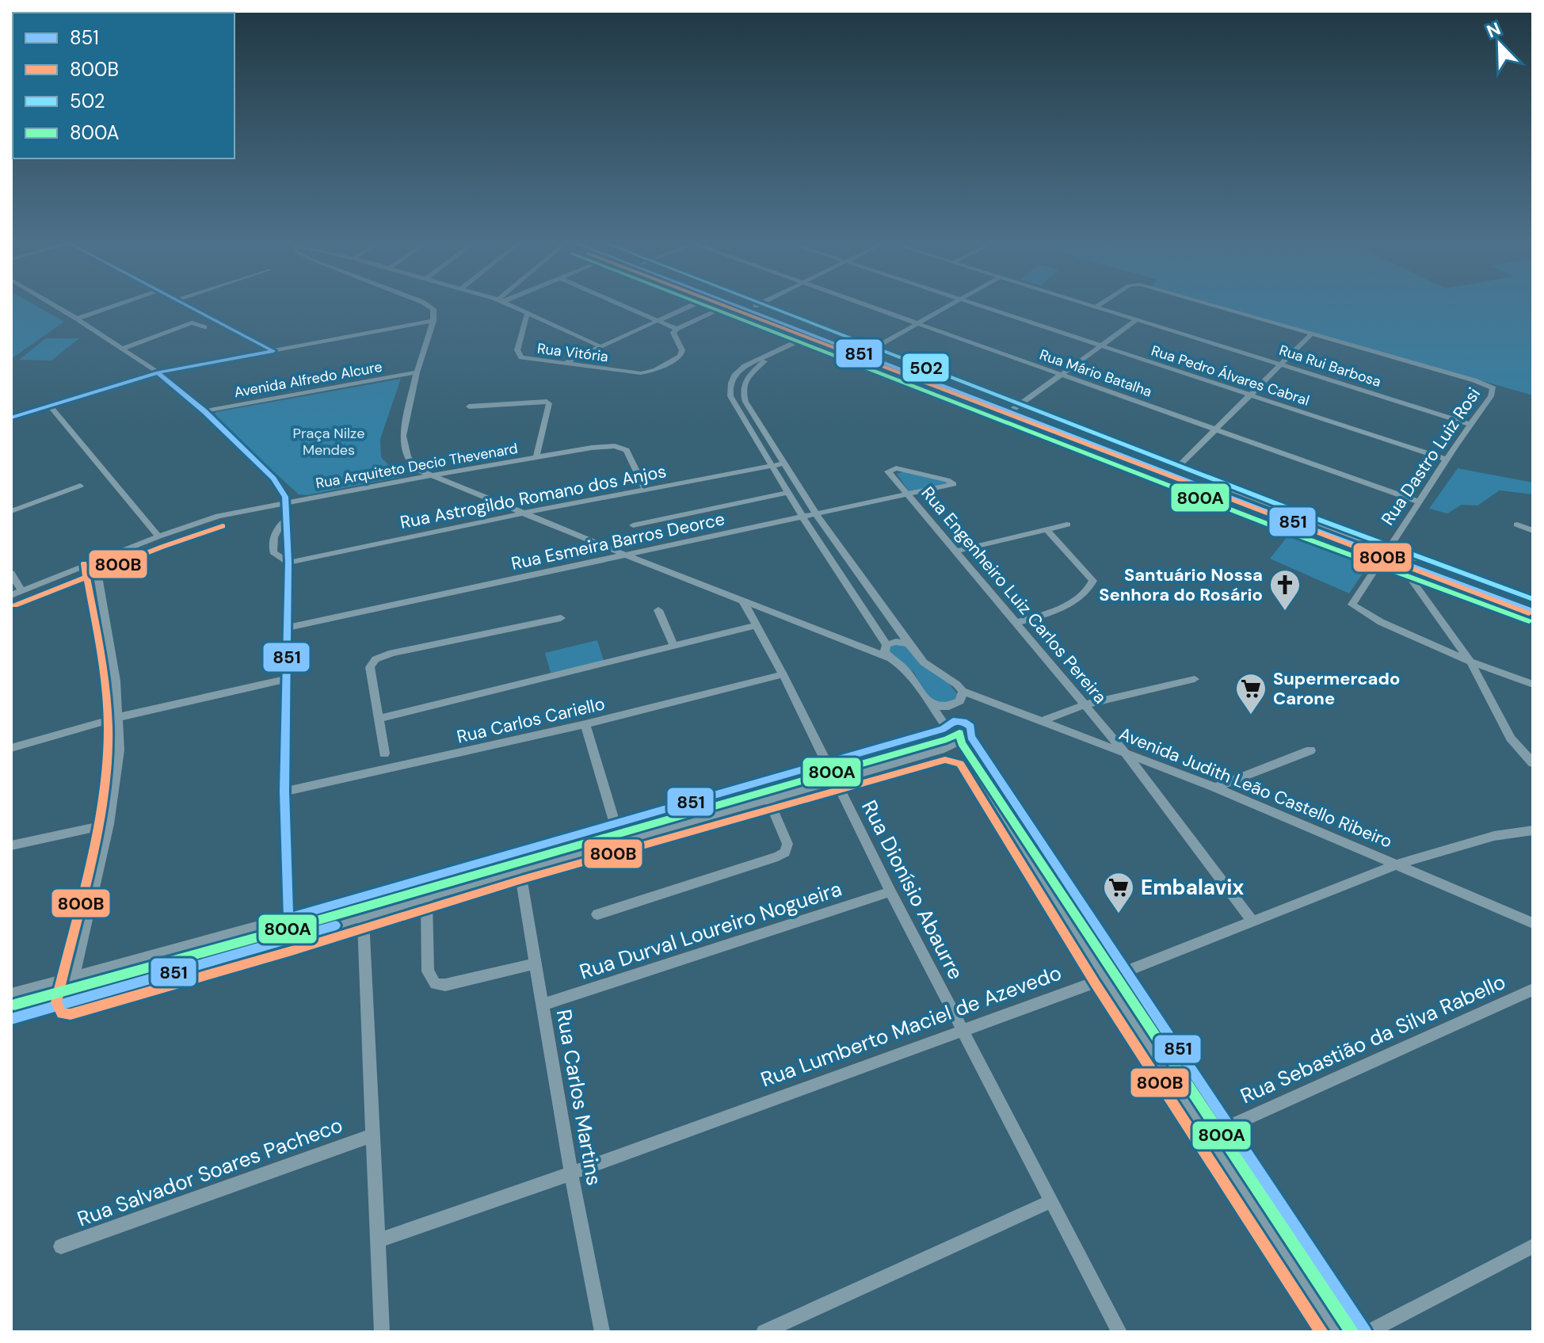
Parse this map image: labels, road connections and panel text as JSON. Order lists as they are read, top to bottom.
{
  "streets": {
    "street": [
      "Rua Vitória",
      "Rua Rui Barbosa",
      "Rua Mário Batalha",
      "Rua Pedro Álvares Cabral",
      "Avenida Alfredo Alcure",
      "Rua Dastro Luiz Rosi",
      "Rua Arquiteto Decio Thevenard",
      "Rua Astrogildo Romano dos Anjos",
      "Rua Esmeira Barros Deorce",
      "Rua Engenheiro Luiz Carlos Pereira",
      "Rua Carlos Cariello",
      "Avenida Judith Leão Castello Ribeiro",
      "Rua Dionísio Abaurre",
      "Rua Durval Loureiro Nogueira",
      "Rua Lumberto Maciel de Azevedo",
      "Rua Sebastião da Silva Rabello",
      "Rua Carlos Martins",
      "Rua Salvador Soares Pacheco"
    ]
  },
  "crossings": [
    ["Rua Rui Barbosa", "Rua Dastro Luiz Rosi"],
    ["Rua Mário Batalha", "Rua Dastro Luiz Rosi"],
    ["Rua Pedro Álvares Cabral", "Rua Dastro Luiz Rosi"],
    ["Rua Arquiteto Decio Thevenard", "Rua Astrogildo Romano dos Anjos"],
    ["Rua Astrogildo Romano dos Anjos", "Avenida Judith Leão Castello Ribeiro"],
    ["Rua Esmeira Barros Deorce", "Rua Engenheiro Luiz Carlos Pereira"],
    ["Rua Esmeira Barros Deorce", "Avenida Judith Leão Castello Ribeiro"],
    ["Rua Engenheiro Luiz Carlos Pereira", "Avenida Judith Leão Castello Ribeiro"],
    ["Rua Engenheiro Luiz Carlos Pereira", "Rua Lumberto Maciel de Azevedo"],
    ["Rua Carlos Cariello", "Rua Dionísio Abaurre"],
    ["Avenida Judith Leão Castello Ribeiro", "Rua Lumberto Maciel de Azevedo"],
    ["Rua Dionísio Abaurre", "Rua Durval Loureiro Nogueira"],
    ["Rua Dionísio Abaurre", "Rua Lumberto Maciel de Azevedo"],
    ["Rua Durval Loureiro Nogueira", "Rua Carlos Martins"],
    ["Rua Lumberto Maciel de Azevedo", "Rua Carlos Martins"]
  ],
  "parks": ["Praça Nilze Mendes"],
  "places": {
    "church": ["Santuário Nossa Senhora do Rosário"],
    "supermarket": ["Supermercado Carone", "Embalavix"]
  },
  "lines": [
    "transit line 851",
    "transit line 800B",
    "transit line 502",
    "transit line 800A"
  ],
  "legend": [
    "851",
    "800B",
    "502",
    "800A"
  ],
  "north": "top left"
}
